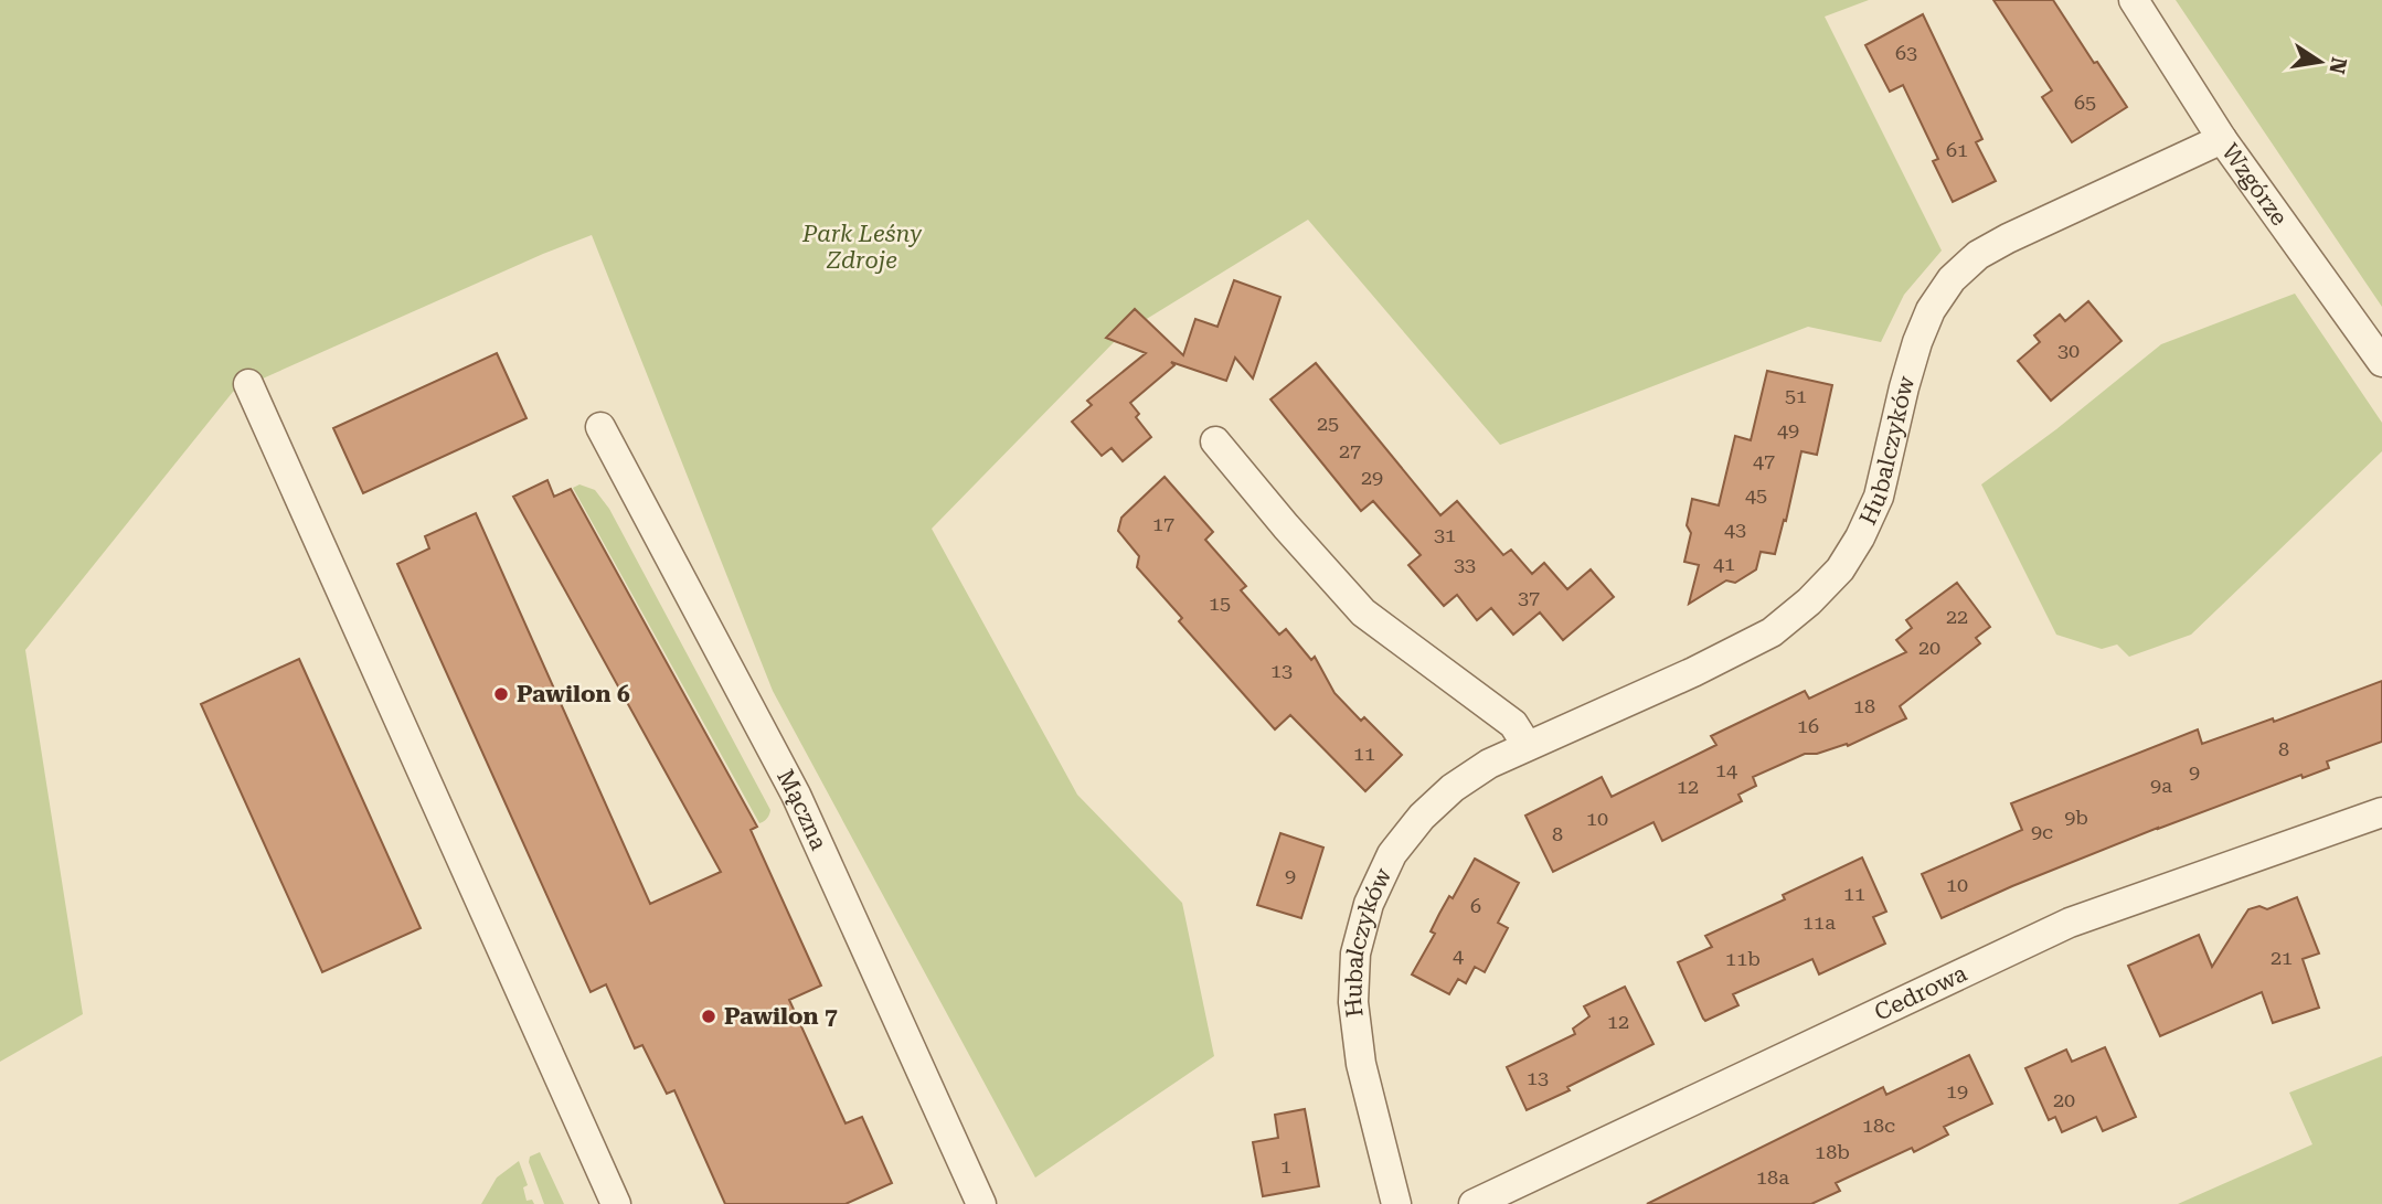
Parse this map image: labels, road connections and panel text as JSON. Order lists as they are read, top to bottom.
{
  "streets": {
    "street": [
      "Wzgórze",
      "Hubalczyków",
      "Mączna",
      "Cedrowa"
    ]
  },
  "crossings": [
    ["Wzgórze", "Hubalczyków"]
  ],
  "parks": ["Park Leśny Zdroje"],
  "places": ["Pawilon 6", "Pawilon 7"],
  "house_numbers": [
    "63",
    "65",
    "61",
    "30",
    "51",
    "25",
    "49",
    "27",
    "47",
    "29",
    "45",
    "17",
    "43",
    "31",
    "41",
    "33",
    "37",
    "15",
    "22",
    "20",
    "13",
    "18",
    "16",
    "8",
    "11",
    "14",
    "9",
    "9a",
    "12",
    "9b",
    "10",
    "9c",
    "8",
    "9",
    "10",
    "11",
    "6",
    "11a",
    "4",
    "21",
    "11b",
    "12",
    "13",
    "19",
    "20",
    "18c",
    "18b",
    "1",
    "18a"
  ],
  "north": "right"
}
